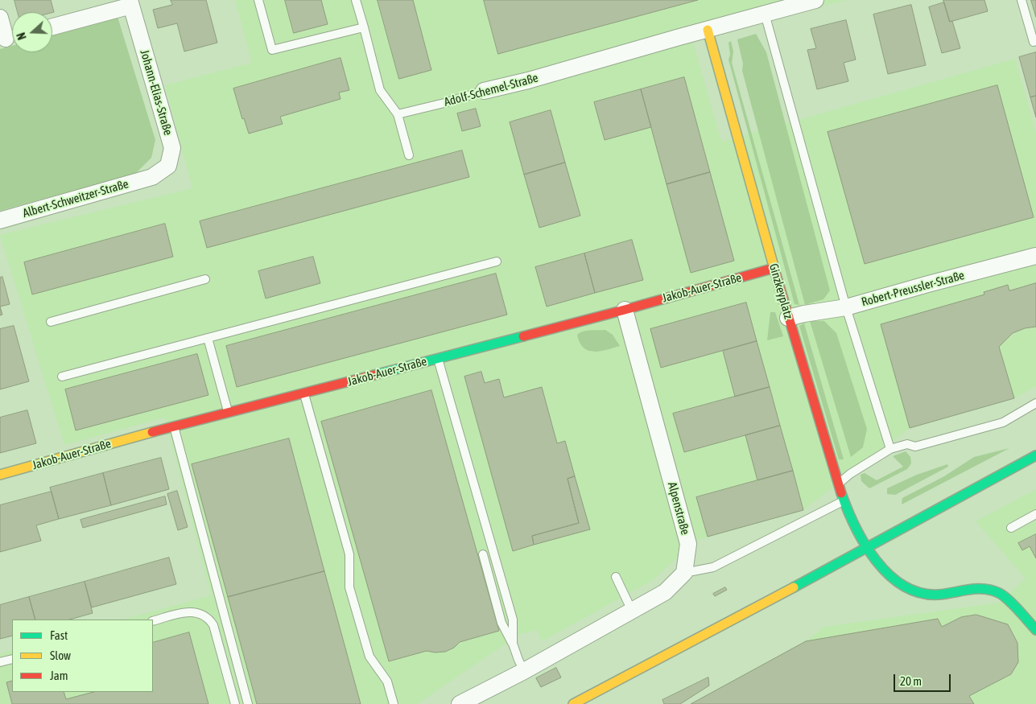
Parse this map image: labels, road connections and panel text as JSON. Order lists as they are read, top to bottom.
{
  "streets": {
    "street": [
      "Adolf-Schemel-Straße",
      "Johann-Elias-Straße",
      "Albert-Schweitzer-Straße",
      "Jakob-Auer-Straße",
      "Robert-Preussler-Straße",
      "Ginzkeyplatz",
      "Alpenstraße"
    ]
  },
  "crossings": [
    ["Adolf-Schemel-Straße", "Ginzkeyplatz"],
    ["Johann-Elias-Straße", "Albert-Schweitzer-Straße"],
    ["Jakob-Auer-Straße", "Ginzkeyplatz"],
    ["Jakob-Auer-Straße", "Alpenstraße"],
    ["Robert-Preussler-Straße", "Ginzkeyplatz"]
  ],
  "legend": ["Fast", "Slow", "Jam"],
  "scale_bar": "20 m",
  "north": "left"
}
